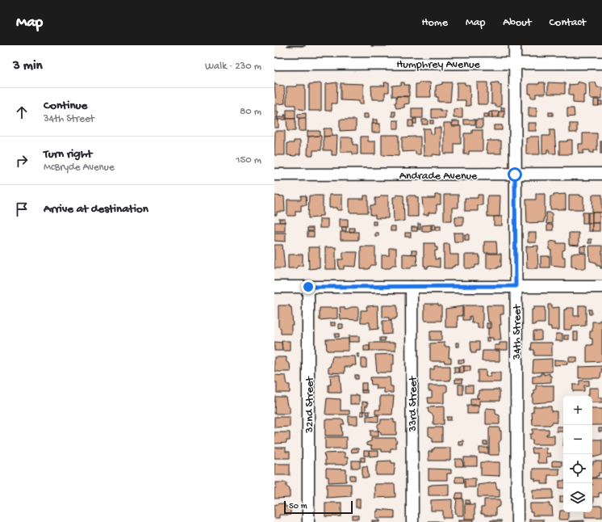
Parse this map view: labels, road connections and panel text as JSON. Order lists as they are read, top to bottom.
{
  "streets": {
    "street": [
      "Humphrey Avenue",
      "Andrade Avenue",
      "34th Street",
      "33rd Street",
      "32nd Street"
    ]
  },
  "crossings": [
    ["Humphrey Avenue", "34th Street"],
    ["Andrade Avenue", "34th Street"]
  ],
  "scale_bar": "50 m",
  "page": {
    "header": "Map",
    "nav": [
      "Home",
      "Map",
      "About",
      "Contact"
    ],
    "heading": ["3 min", "Walk · 230 m"],
    "list": [
      ["Continue", "34th Street", "80 m"],
      ["Turn right", "McBryde Avenue", "150 m"],
      "Arrive at destination"
    ],
    "map_buttons": ["+", "−"],
    "scale": "50 m"
  }
}
